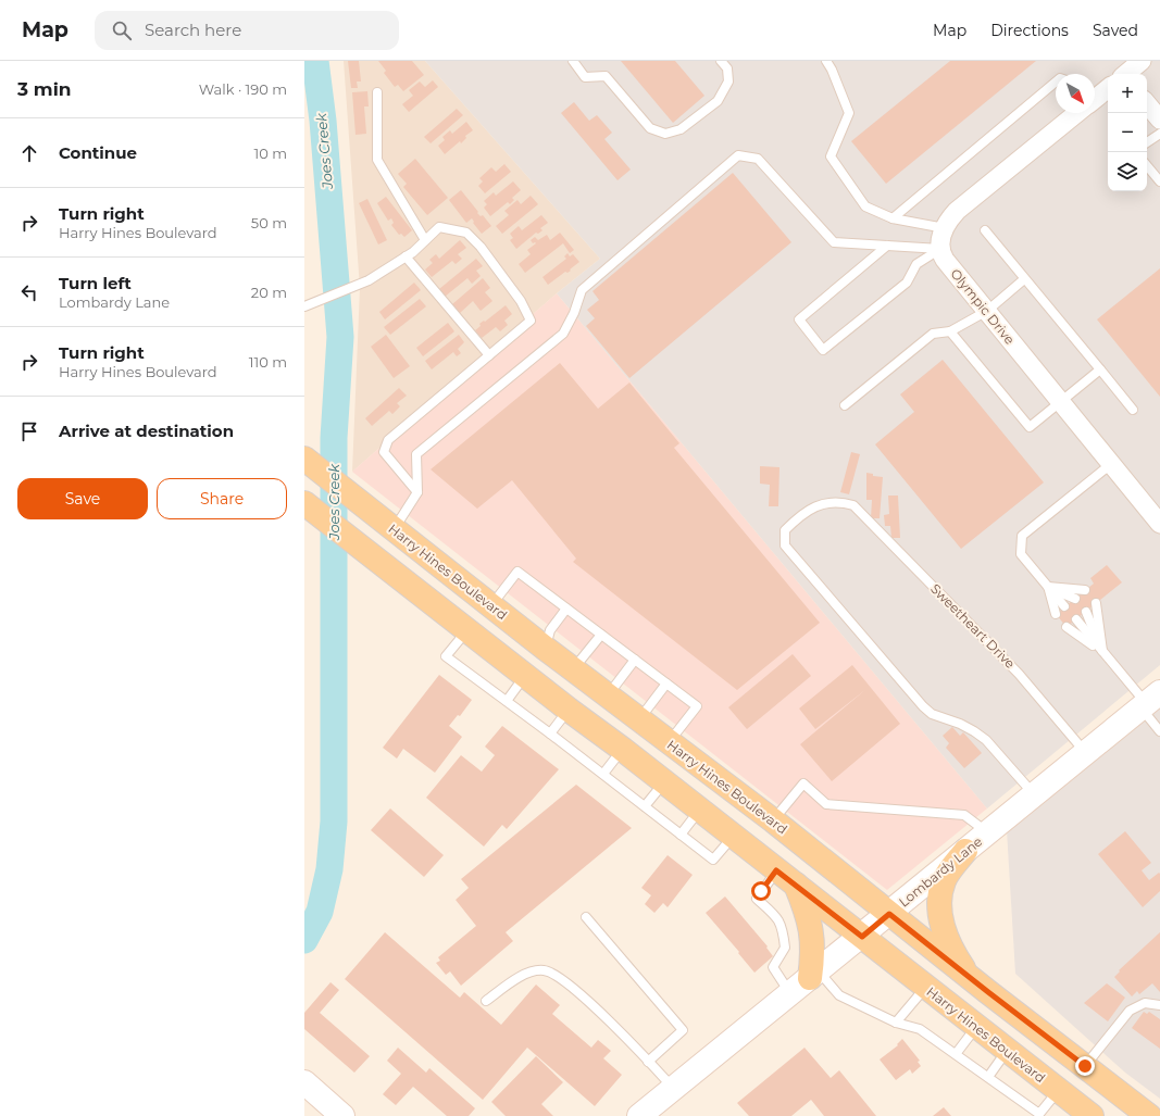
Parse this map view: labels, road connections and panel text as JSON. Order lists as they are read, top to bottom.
{
  "streets": {
    "main road": ["Harry Hines Boulevard", "Lombardy Lane"],
    "street": ["Olympic Drive"],
    "lane": ["Sweetheart Drive"]
  },
  "crossings": [
    ["Harry Hines Boulevard", "Lombardy Lane"],
    ["Sweetheart Drive", "Lombardy Lane"]
  ],
  "water": ["Joes Creek"],
  "north": "bottom right",
  "page": {
    "header": "Map",
    "search": "Search here",
    "nav": ["Map", "Directions", "Saved"],
    "heading": ["3 min", "Walk · 190 m"],
    "map_buttons": ["+", "−"],
    "list": [
      ["Continue", "10 m"],
      ["Turn right", "Harry Hines Boulevard", "50 m"],
      ["Turn left", "Lombardy Lane", "20 m"],
      ["Turn right", "Harry Hines Boulevard", "110 m"],
      "Arrive at destination"
    ],
    "buttons": ["Save", "Share"]
  }
}
